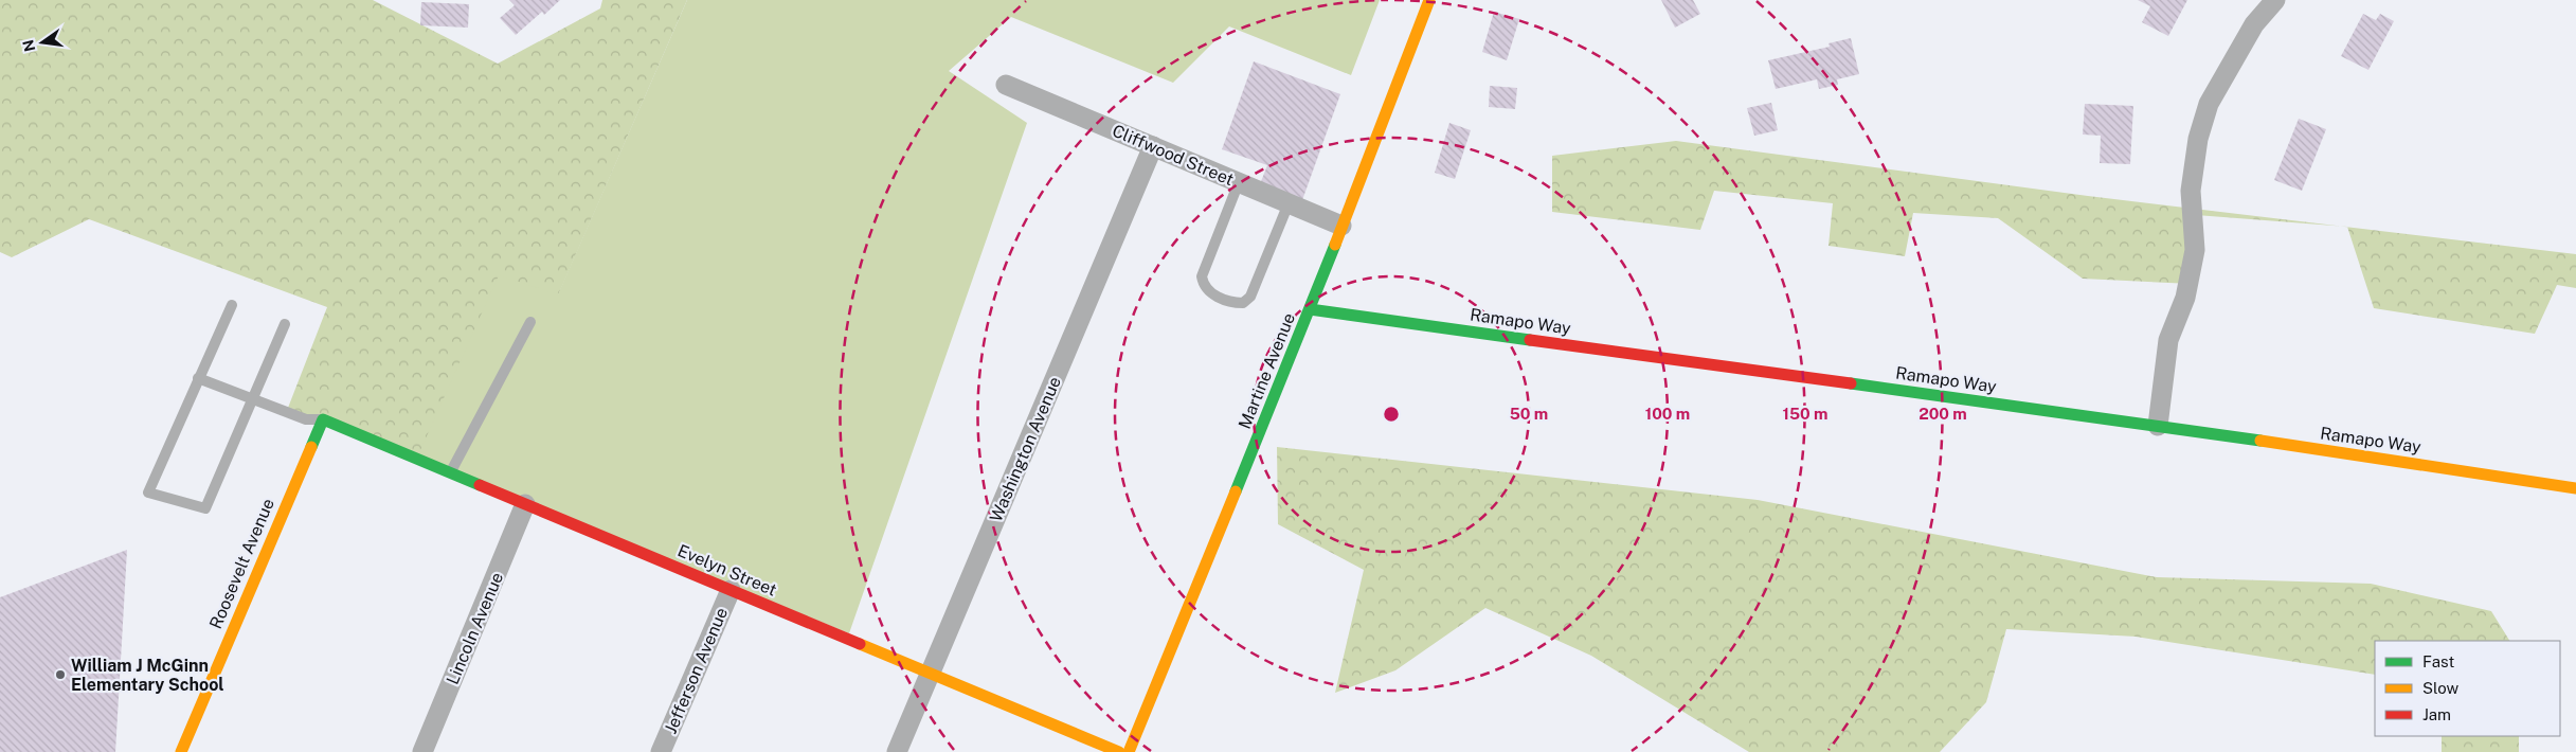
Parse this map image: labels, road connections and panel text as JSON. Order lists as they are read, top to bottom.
{
  "streets": {
    "street": [
      "Cliffwood Street",
      "Ramapo Way",
      "Martine Avenue",
      "Washington Avenue",
      "Roosevelt Avenue",
      "Evelyn Street",
      "Lincoln Avenue",
      "Jefferson Avenue"
    ]
  },
  "crossings": [
    ["Cliffwood Street", "Martine Avenue"],
    ["Cliffwood Street", "Washington Avenue"],
    ["Ramapo Way", "Martine Avenue"],
    ["Washington Avenue", "Evelyn Street"],
    ["Roosevelt Avenue", "Evelyn Street"],
    ["Evelyn Street", "Lincoln Avenue"],
    ["Evelyn Street", "Jefferson Avenue"]
  ],
  "places": ["William J McGinn Elementary School"],
  "legend": ["Fast", "Slow", "Jam"],
  "north": "left",
  "rings": [
    "50 m",
    "100 m",
    "150 m",
    "200 m"
  ]
}
